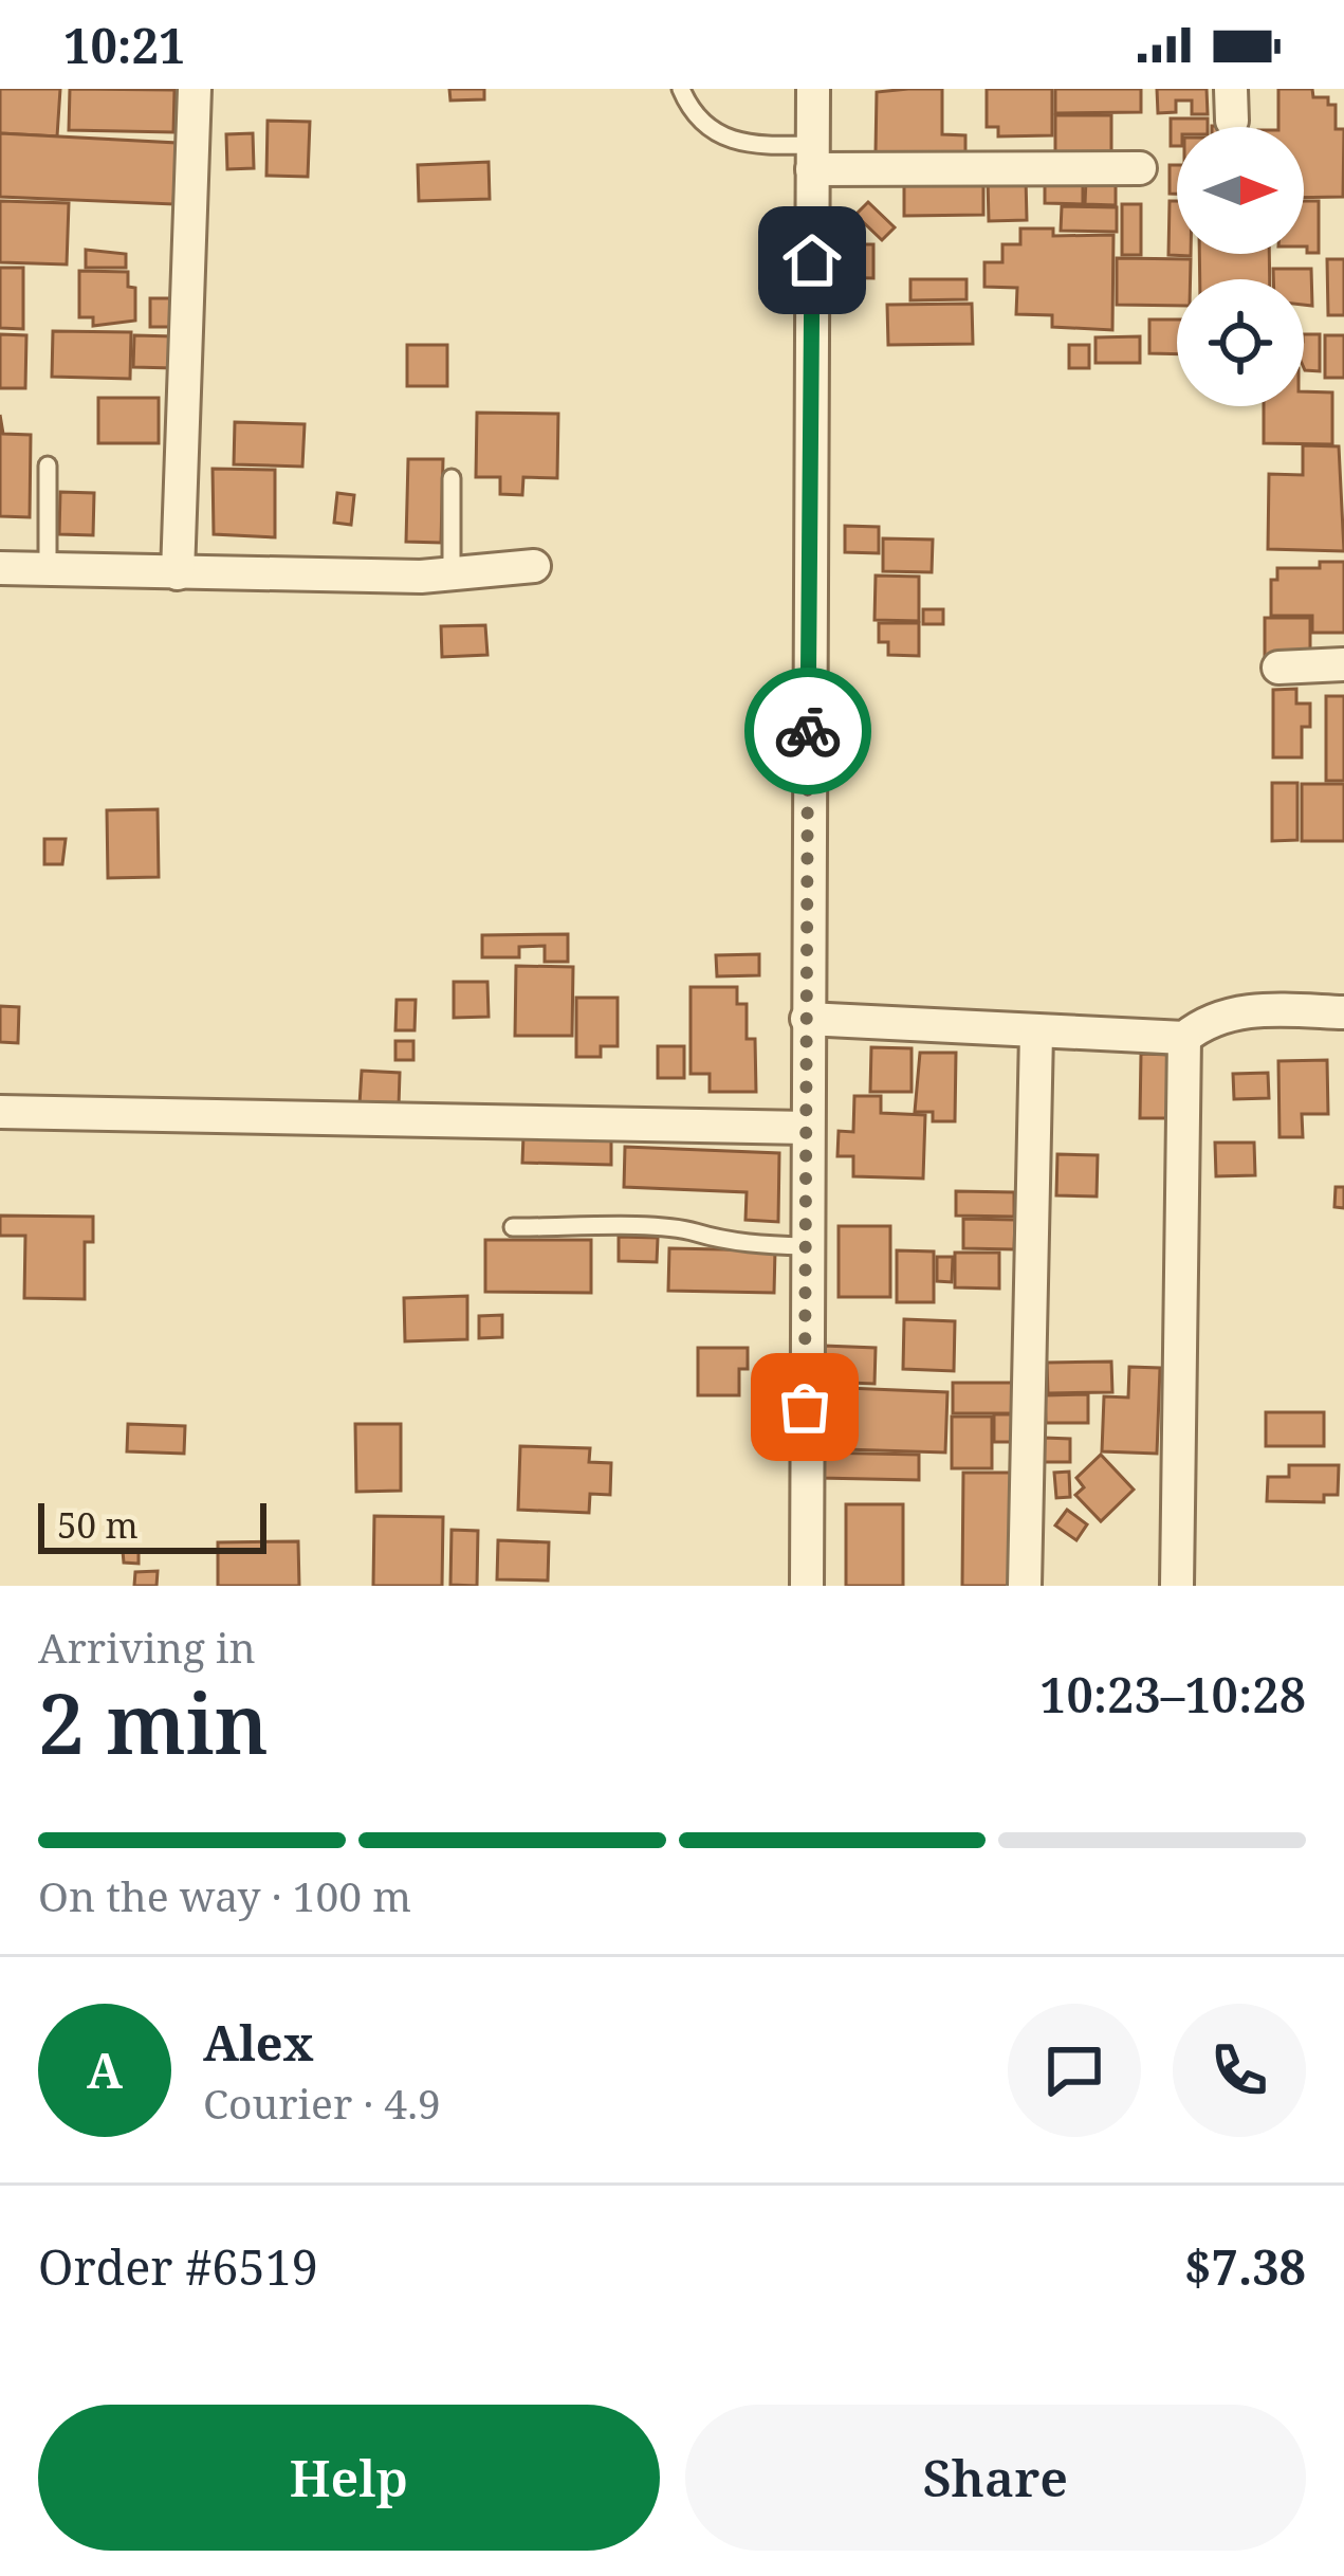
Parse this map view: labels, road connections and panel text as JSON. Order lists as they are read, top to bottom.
{
  "scale_bar": "50 m",
  "north": "right",
  "page": {
    "status": "10:21",
    "scale": "50 m",
    "heading": ["2 min", "Arriving in", "10:23–10:28"],
    "panel": [
      "Alex",
      "Courier · 4.9",
      "Order #6519",
      "$7.38"
    ],
    "bar": "On the way · 100 m",
    "round": "A",
    "buttons": ["Help", "Share"]
  }
}
